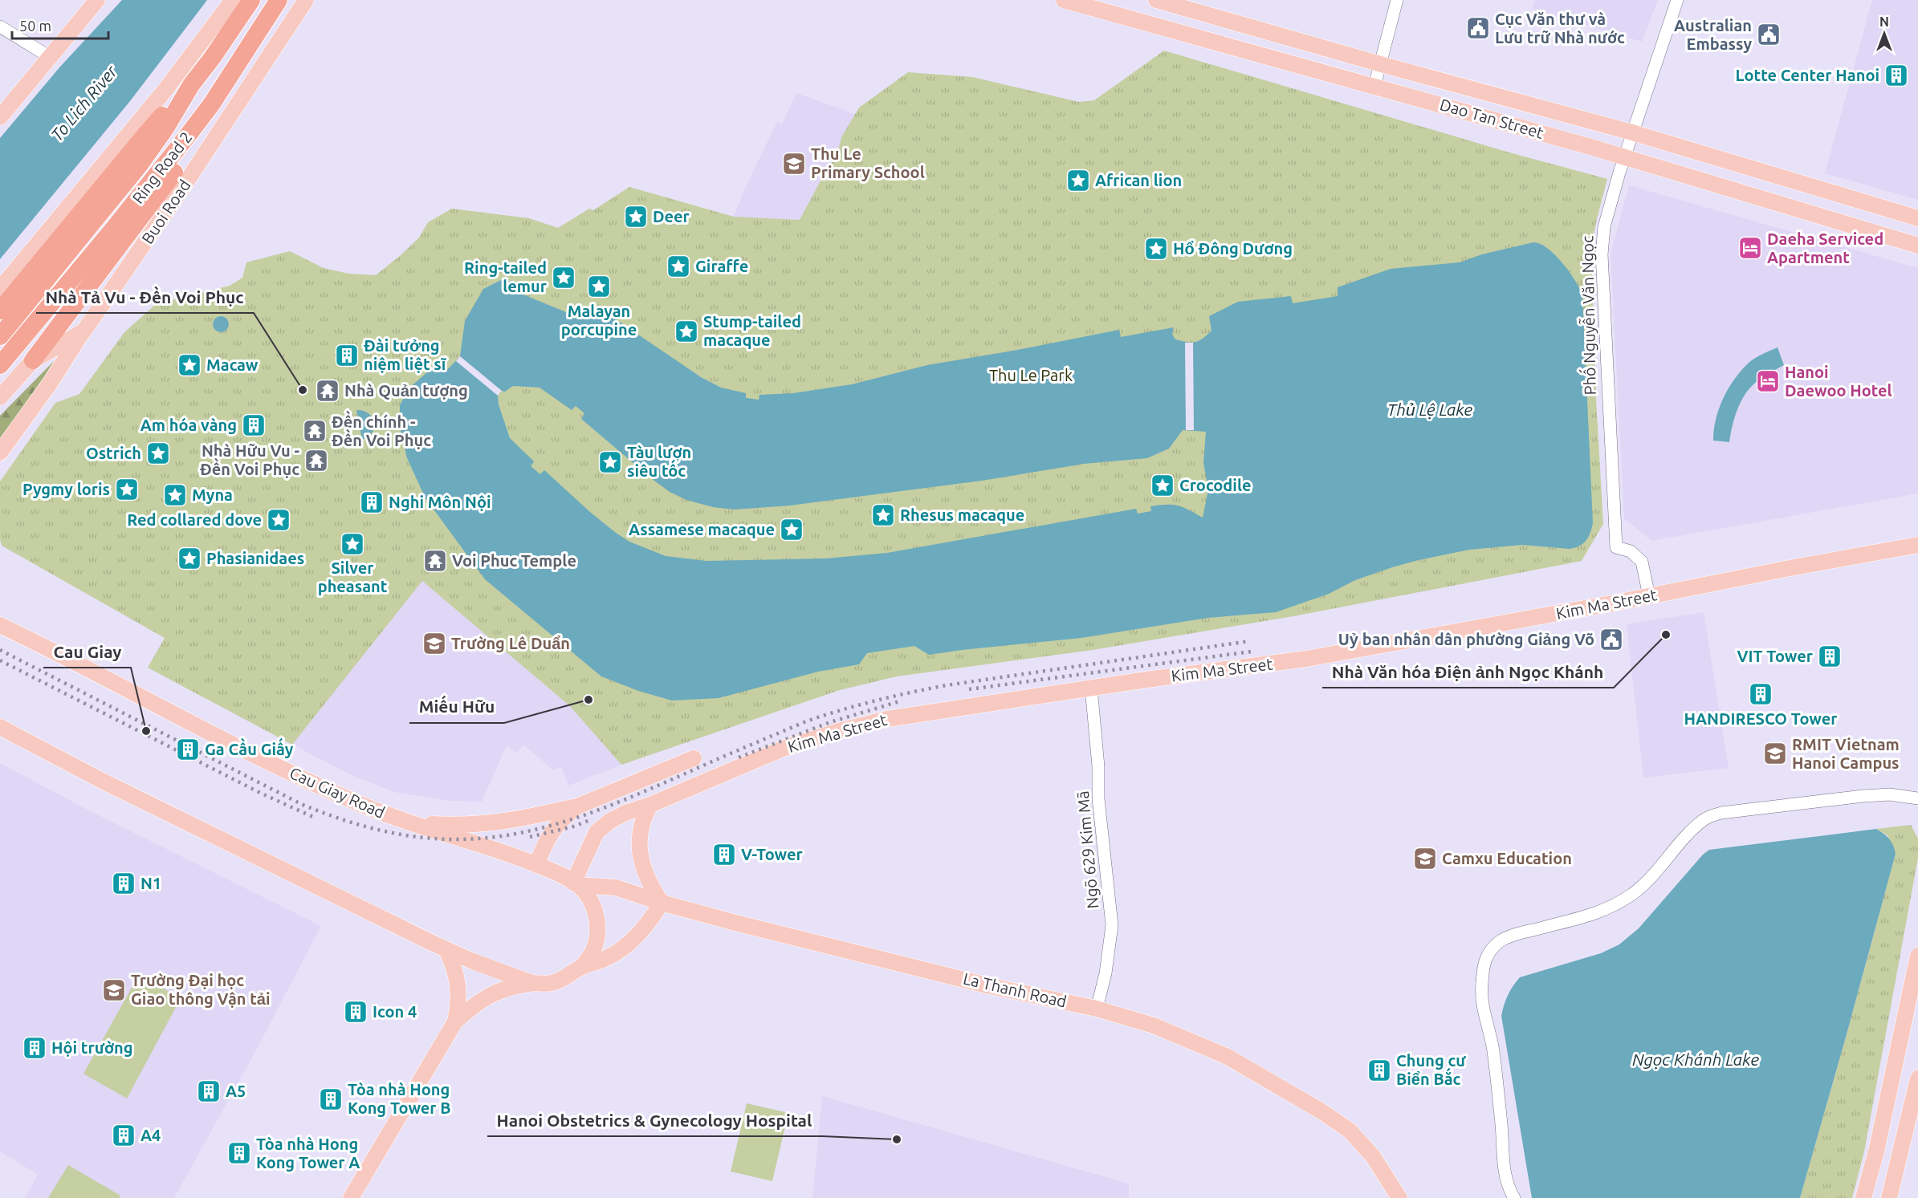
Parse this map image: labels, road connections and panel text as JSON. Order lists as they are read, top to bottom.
{
  "streets": {
    "highway": ["Ring Road 2"],
    "main road": [
      "Dao Tan Street",
      "Buoi Road",
      "Kim Ma Street",
      "Cau Giay Road",
      "La Thanh Road"
    ],
    "street": ["Phố Nguyễn Văn Ngọc", "Ngõ 629 Kim Mã"]
  },
  "crossings": [
    ["Dao Tan Street", "Phố Nguyễn Văn Ngọc"],
    ["Phố Nguyễn Văn Ngọc", "Kim Ma Street"],
    ["Kim Ma Street", "Cau Giay Road"],
    ["Kim Ma Street", "Ngõ 629 Kim Mã"],
    ["Kim Ma Street", "La Thanh Road"],
    ["Cau Giay Road", "La Thanh Road"],
    ["Ngõ 629 Kim Mã", "La Thanh Road"]
  ],
  "water": ["To Lich River", "Thủ Lệ Lake", "Ngọc Khánh Lake"],
  "parks": ["Thu Le Park"],
  "places": {
    "public building": ["Cục Văn thư và Lưu trữ Nhà nước", "Australian Embassy", "Uỷ ban nhân dân phường Giảng Võ"],
    "building": [
      "Lotte Center Hanoi",
      "Đài tưởng niệm liệt sĩ",
      "Am hóa vàng",
      "Nghi Môn Nội",
      "VIT Tower",
      "HANDIRESCO Tower",
      "Ga Cầu Giấy",
      "V-Tower",
      "N1",
      "Icon 4",
      "Hội trường",
      "Chung cư Biển Bắc",
      "A5",
      "Tòa nhà Hong Kong Tower B",
      "A4",
      "Tòa nhà Hong Kong Tower A"
    ],
    "school or university": [
      "Thu Le Primary School",
      "Trường Lê Duẩn",
      "RMIT Vietnam Hanoi Campus",
      "Camxu Education",
      "Trường Đại học Giao thông Vận tải"
    ],
    "place": [
      "African lion",
      "Deer",
      "Hổ Đông Dương",
      "Giraffe",
      "Ring-tailed lemur",
      "Malayan porcupine",
      "Stump-tailed macaque",
      "Macaw",
      "Ostrich",
      "Tàu lượn siêu tốc",
      "Crocodile",
      "Pygmy loris",
      "Myna",
      "Rhesus macaque",
      "Red collared dove",
      "Assamese macaque",
      "Silver pheasant",
      "Phasianidaes"
    ],
    "hotel": ["Daeha Serviced Apartment", "Hanoi Daewoo Hotel"],
    "other": [
      "Nhà Tả Vu - Đền Voi Phục",
      "Nhà Văn hóa Điện ảnh Ngọc Khánh",
      "Miếu Hữu",
      "Cau Giay",
      "Hanoi Obstetrics & Gynecology Hospital"
    ],
    "temple": [
      "Nhà Quản tượng",
      "Đền chính - Đền Voi Phục",
      "Nhà Hữu Vu - Đền Voi Phục",
      "Voi Phuc Temple"
    ]
  },
  "scale_bar": "50 m",
  "north": "top"
}
